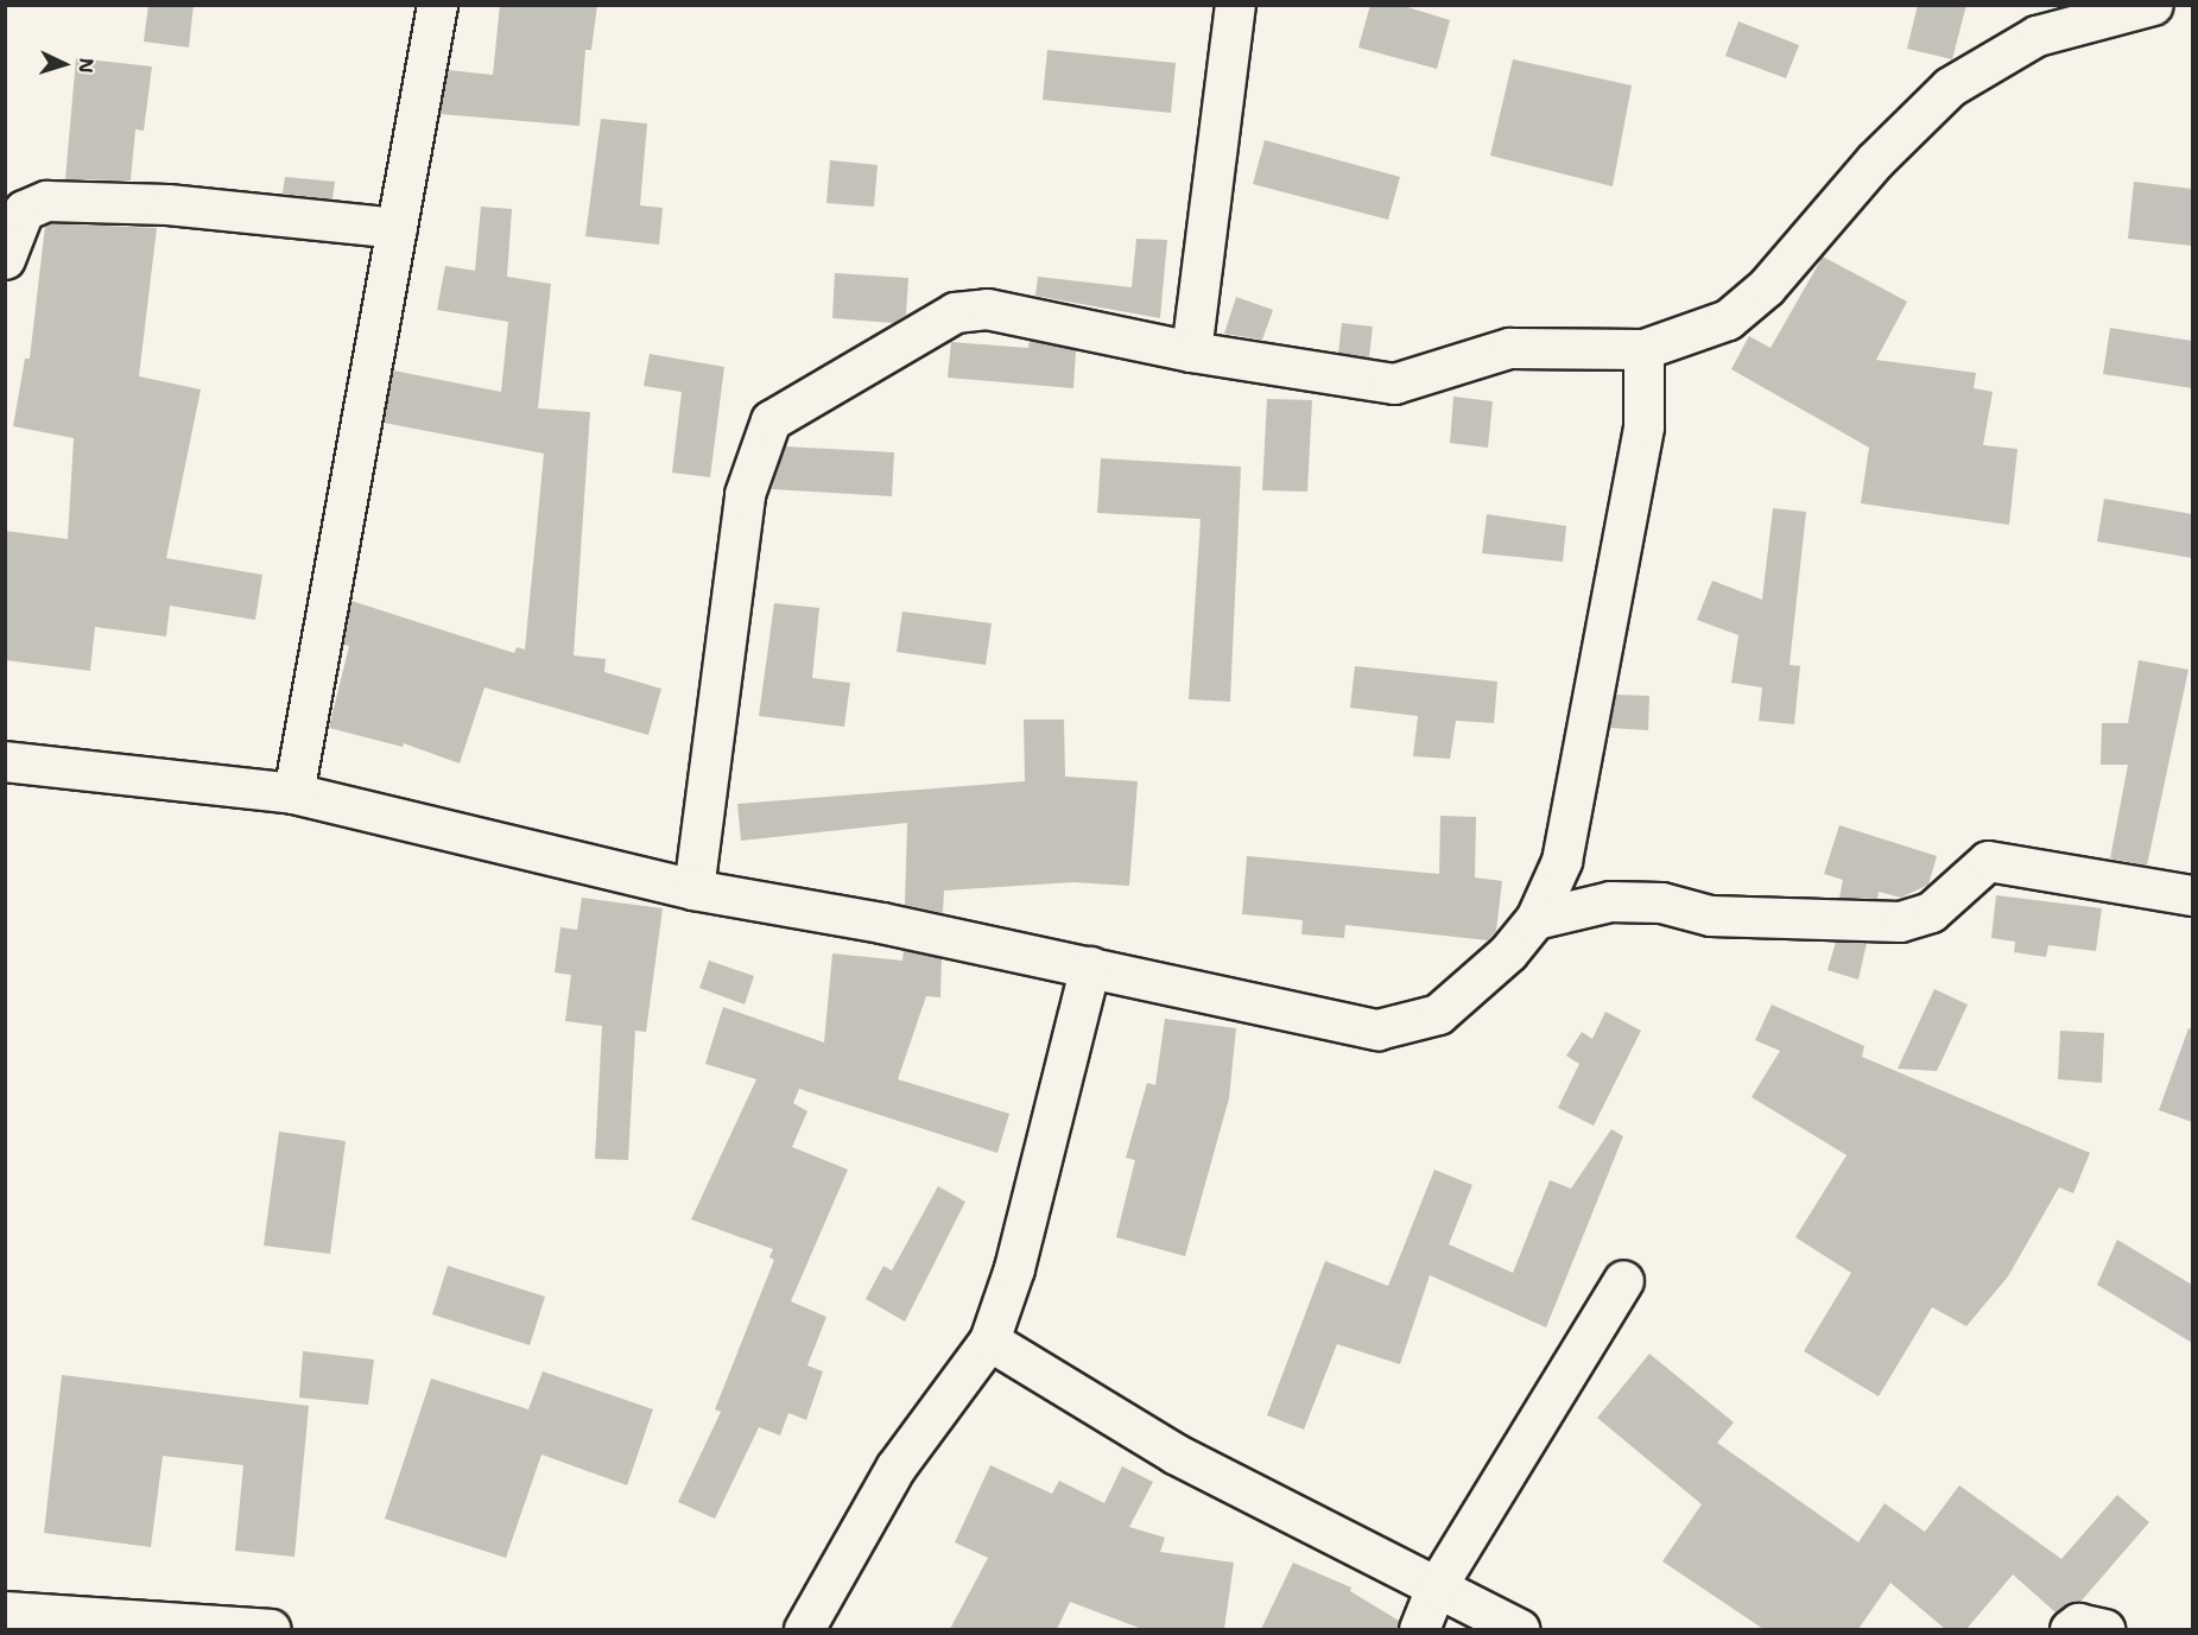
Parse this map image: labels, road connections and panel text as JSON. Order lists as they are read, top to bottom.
{
  "north": "right"
}
